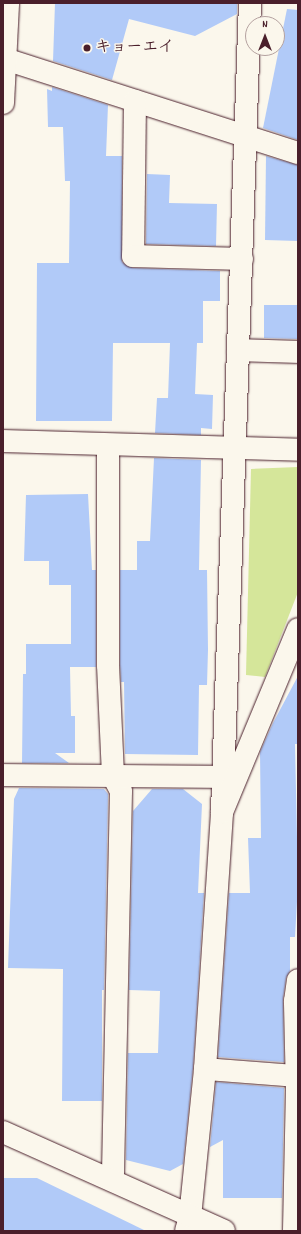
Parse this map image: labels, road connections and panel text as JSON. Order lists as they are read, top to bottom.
{
  "places": ["キョーエイ"],
  "north": "top"
}
